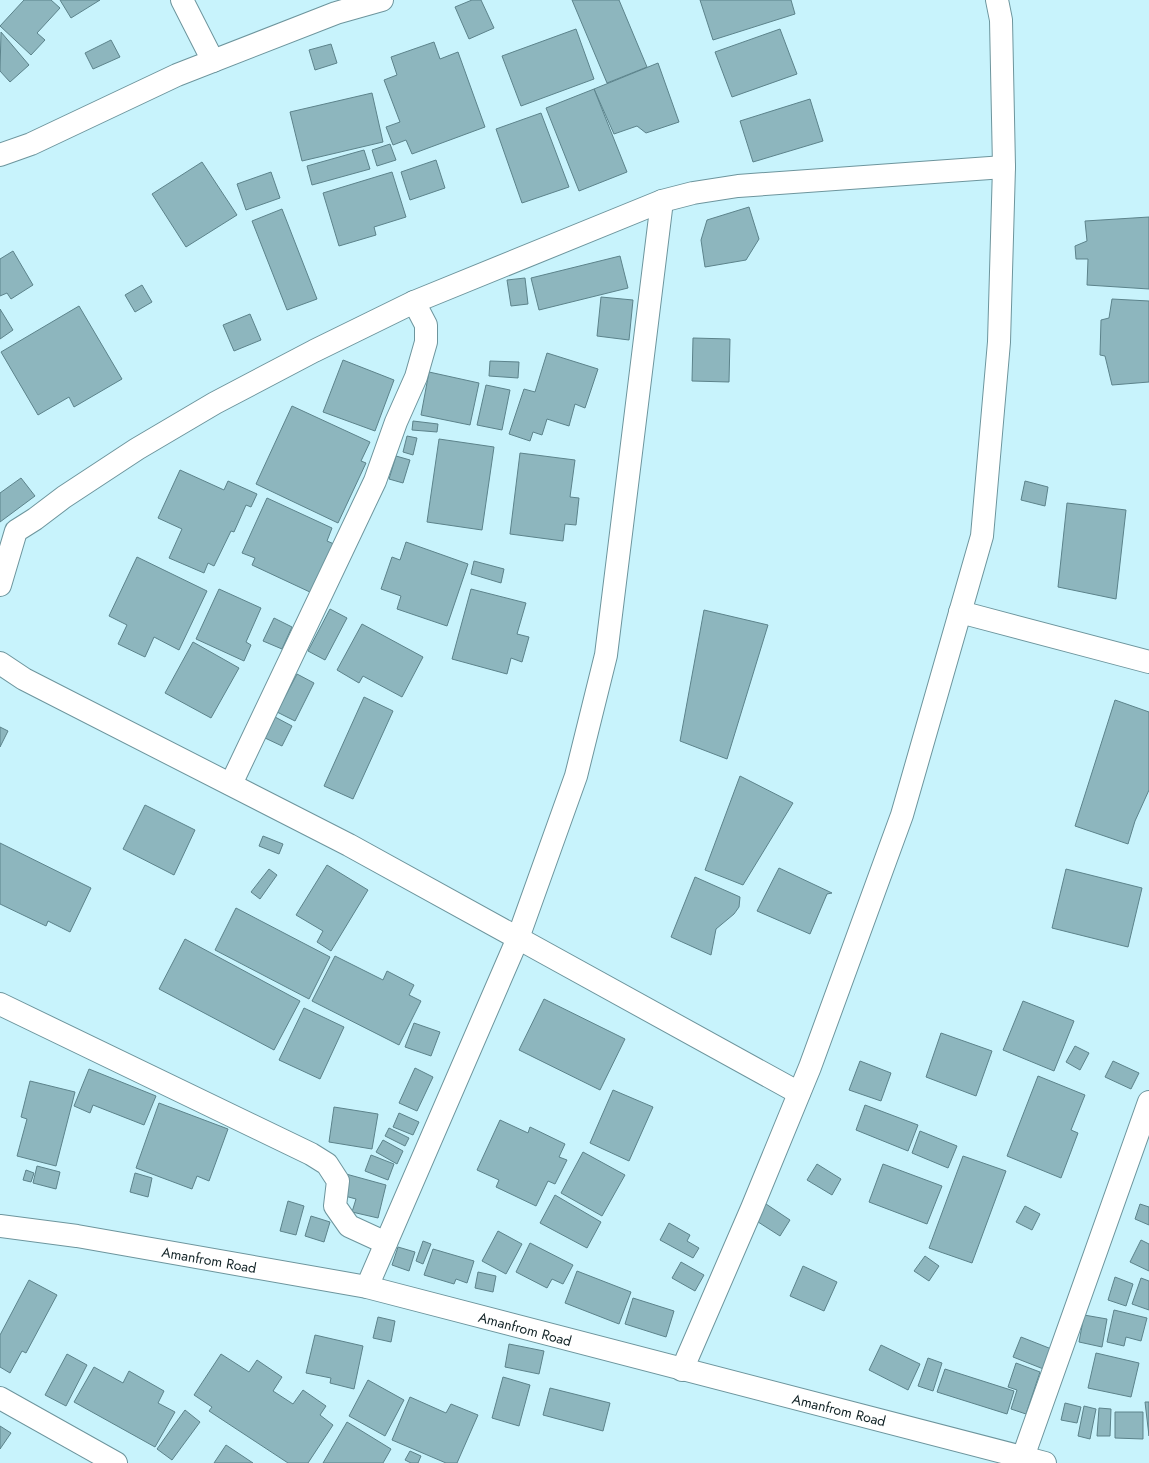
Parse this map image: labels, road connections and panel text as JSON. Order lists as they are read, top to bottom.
{
  "streets": {
    "street": ["Amanfrom Road"]
  }
}
